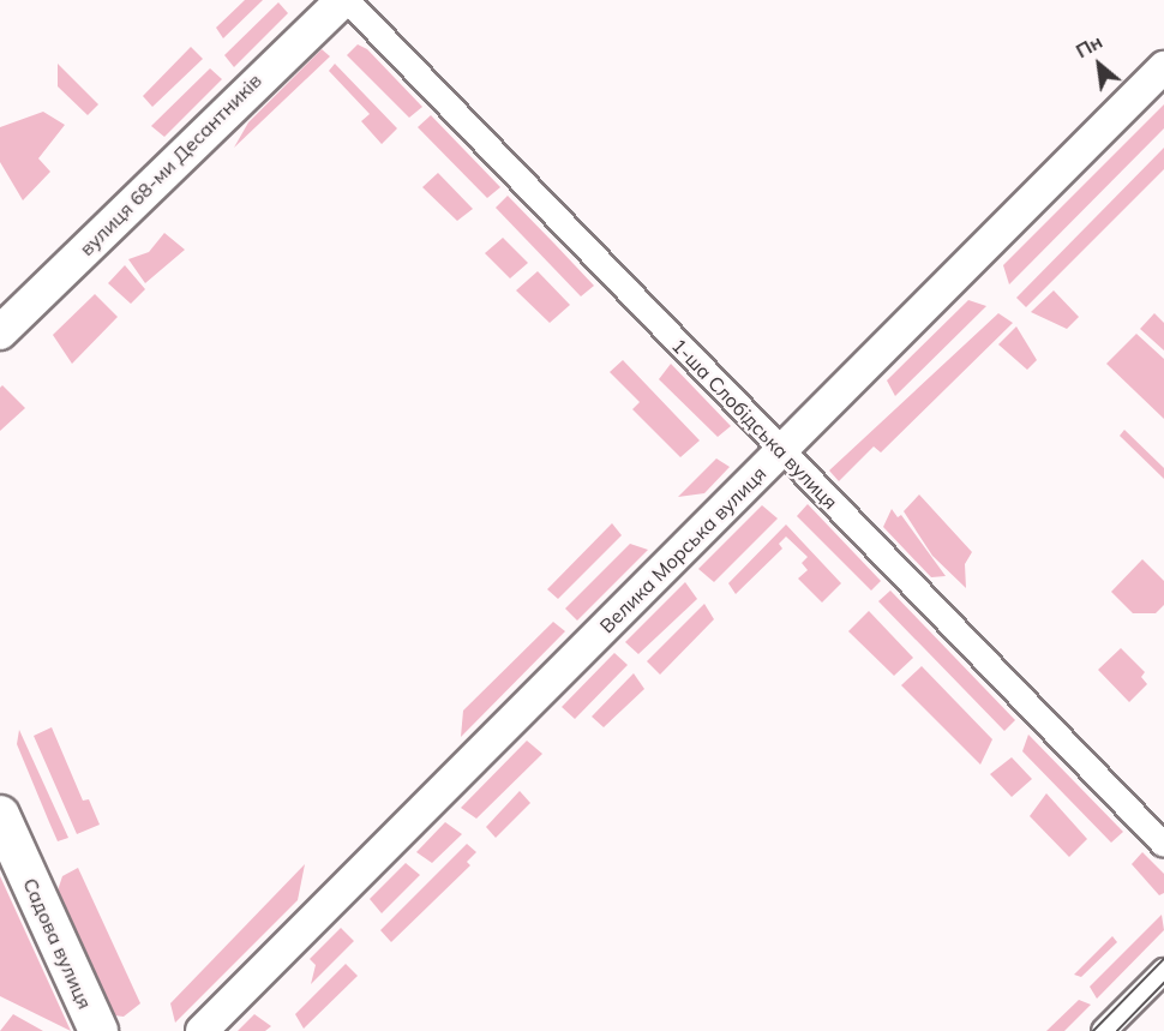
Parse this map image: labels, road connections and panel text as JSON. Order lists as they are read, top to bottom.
{
  "streets": {
    "main road": ["вулиця 68-ми Десантників", "Садова вулиця"],
    "street": ["1-ша Слобідська вулиця", "Велика Морська вулиця"]
  },
  "crossings": [
    ["вулиця 68-ми Десантників", "1-ша Слобідська вулиця"],
    ["1-ша Слобідська вулиця", "Велика Морська вулиця"]
  ],
  "north": "top left"
}
